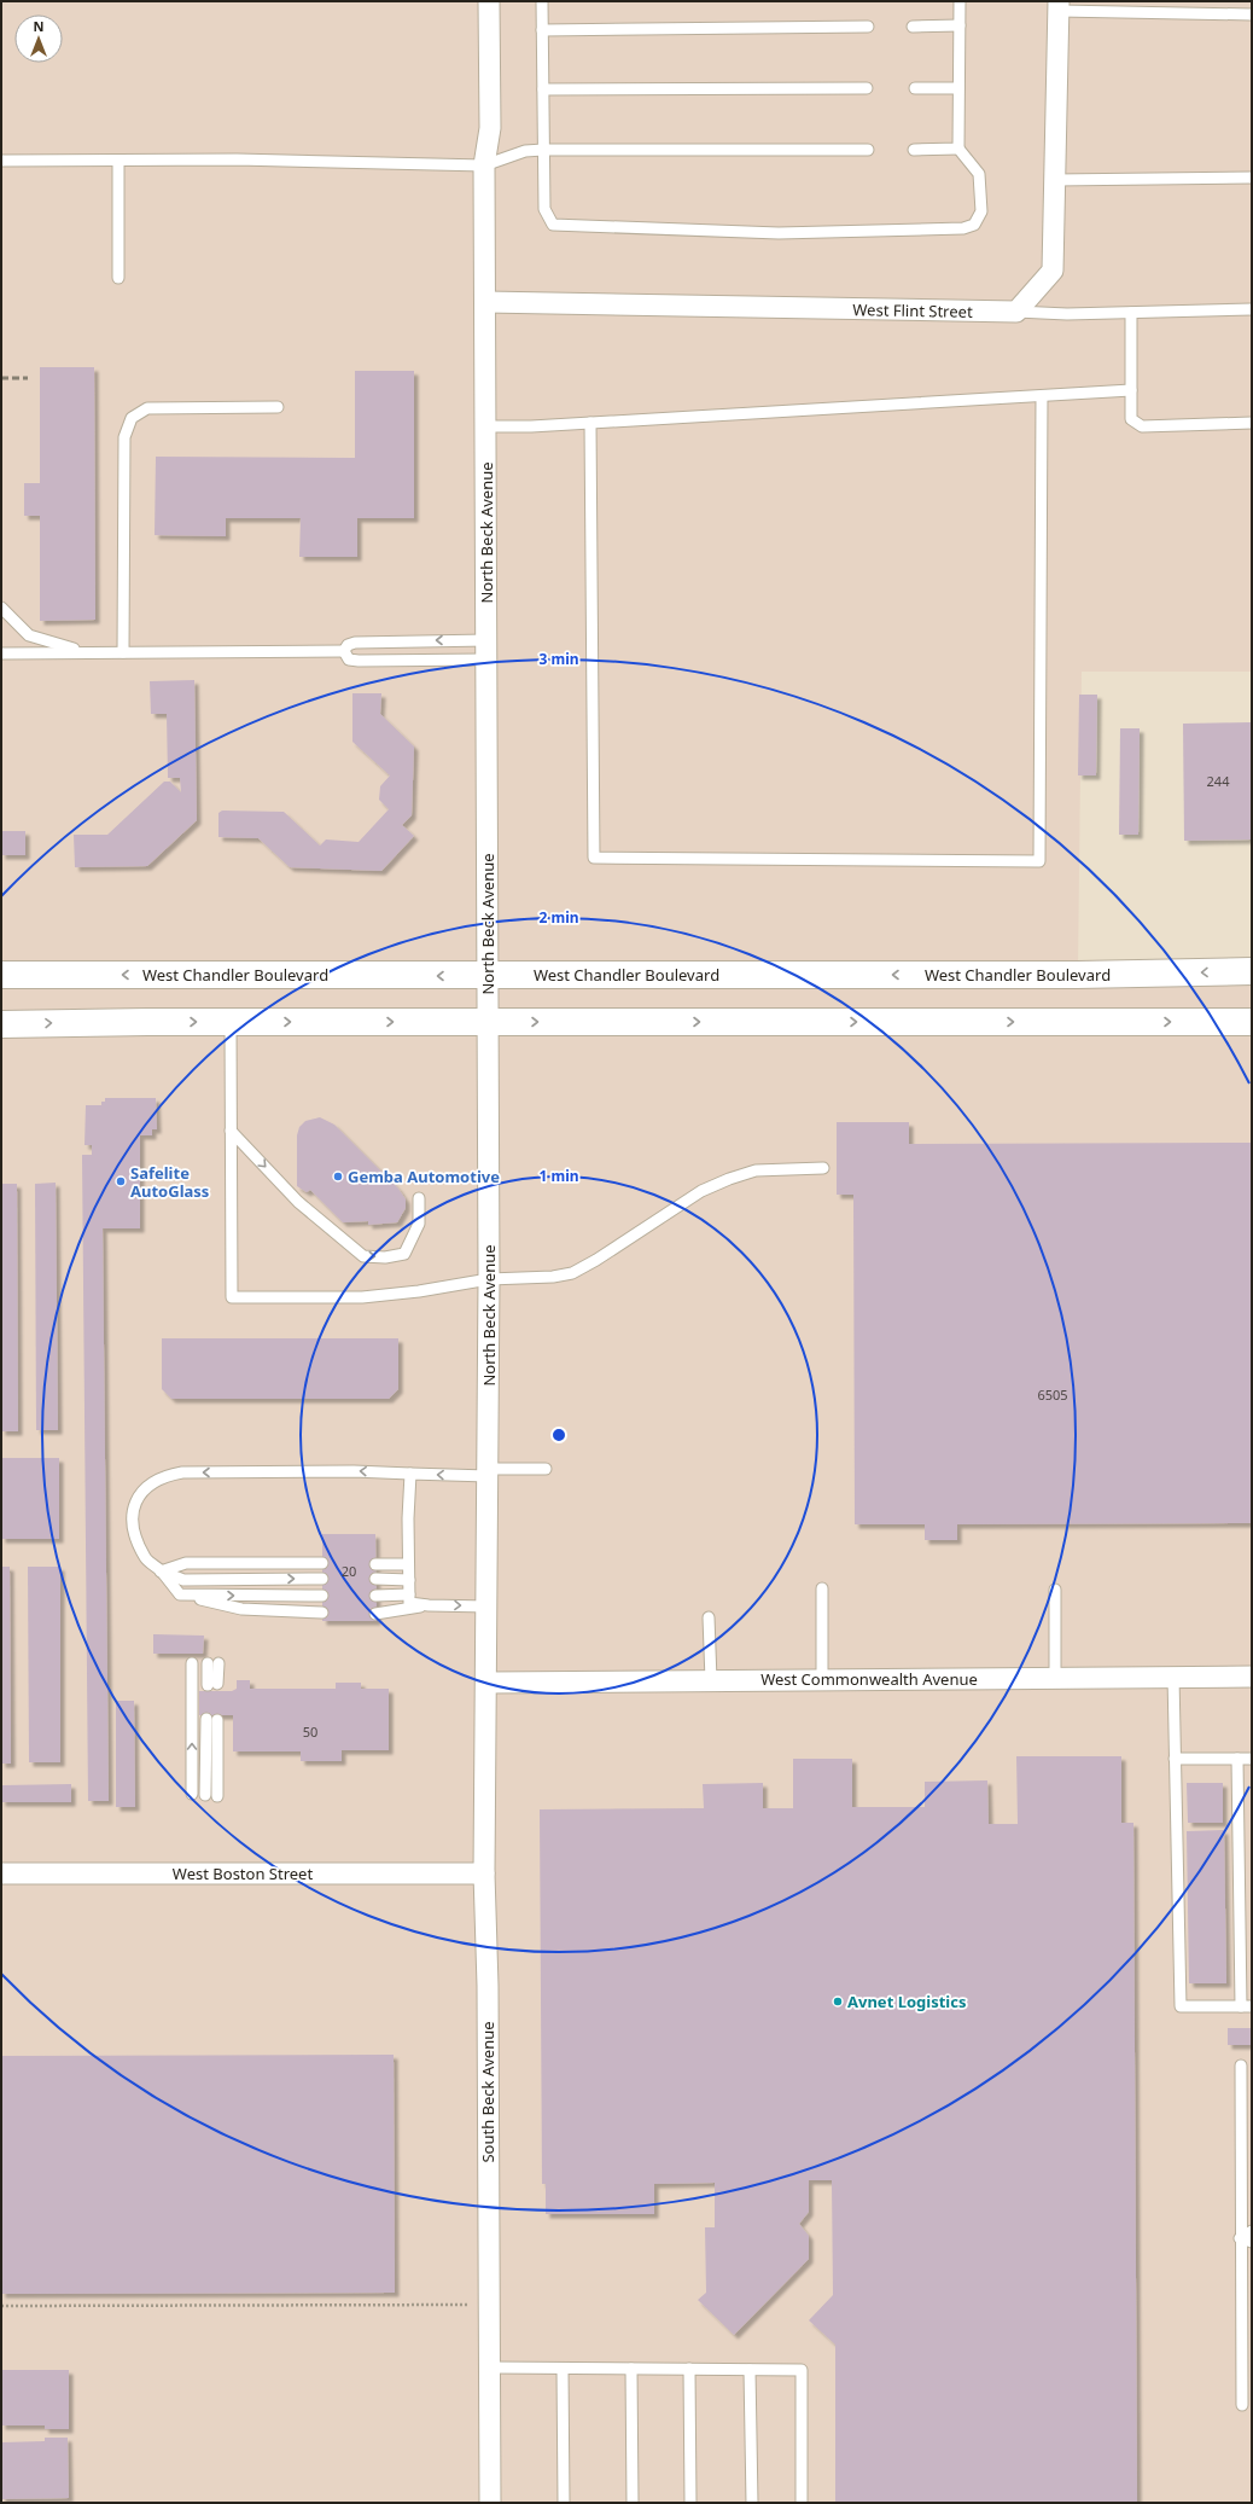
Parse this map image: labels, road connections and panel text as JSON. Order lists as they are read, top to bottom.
{
  "streets": {
    "main road": ["West Chandler Boulevard"],
    "street": [
      "West Flint Street",
      "North Beck Avenue",
      "West Commonwealth Avenue",
      "West Boston Street",
      "South Beck Avenue"
    ]
  },
  "crossings": [
    ["West Flint Street", "North Beck Avenue"],
    ["North Beck Avenue", "West Chandler Boulevard"],
    ["North Beck Avenue", "West Commonwealth Avenue"],
    ["North Beck Avenue", "South Beck Avenue"],
    ["West Commonwealth Avenue", "South Beck Avenue"],
    ["West Boston Street", "South Beck Avenue"]
  ],
  "places": ["Gemba Automotive", "Safelite AutoGlass", "Avnet Logistics"],
  "house_numbers": [
    "244",
    "6505",
    "20",
    "50"
  ],
  "north": "top",
  "rings": ["3 min", "2 min", "1 min"]
}
